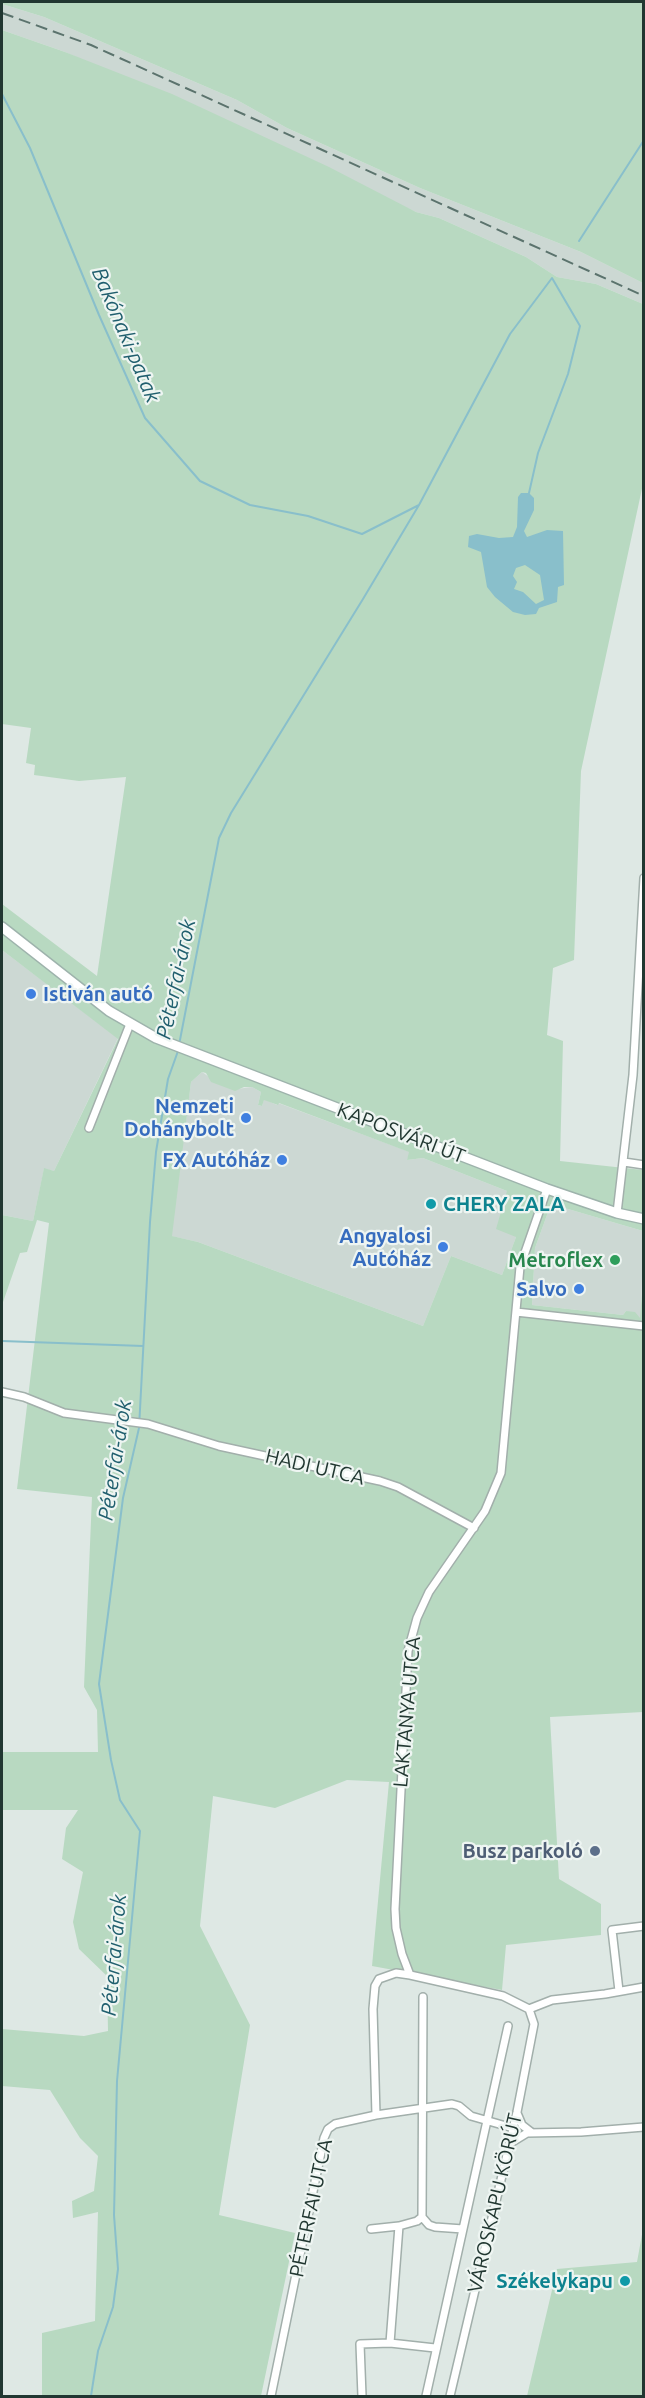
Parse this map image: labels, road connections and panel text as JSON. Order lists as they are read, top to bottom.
{
  "streets": {
    "main road": ["KAPOSVÁRI ÚT"],
    "street": [
      "HADI UTCA",
      "LAKTANYA UTCA",
      "VÁROSKAPU KÖRÚT",
      "PÉTERFAI UTCA"
    ]
  },
  "crossings": [
    ["KAPOSVÁRI ÚT", "LAKTANYA UTCA"],
    ["HADI UTCA", "LAKTANYA UTCA"],
    ["VÁROSKAPU KÖRÚT", "PÉTERFAI UTCA"]
  ],
  "water": ["Bakónaki-patak", "Péterfai-árok"],
  "places": [
    "Istiván autó",
    "Nemzeti Dohánybolt",
    "FX Autóház",
    "CHERY ZALA",
    "Angyalosi Autóház",
    "Metroflex",
    "Salvo",
    "Busz parkoló",
    "Székelykapu"
  ]
}
